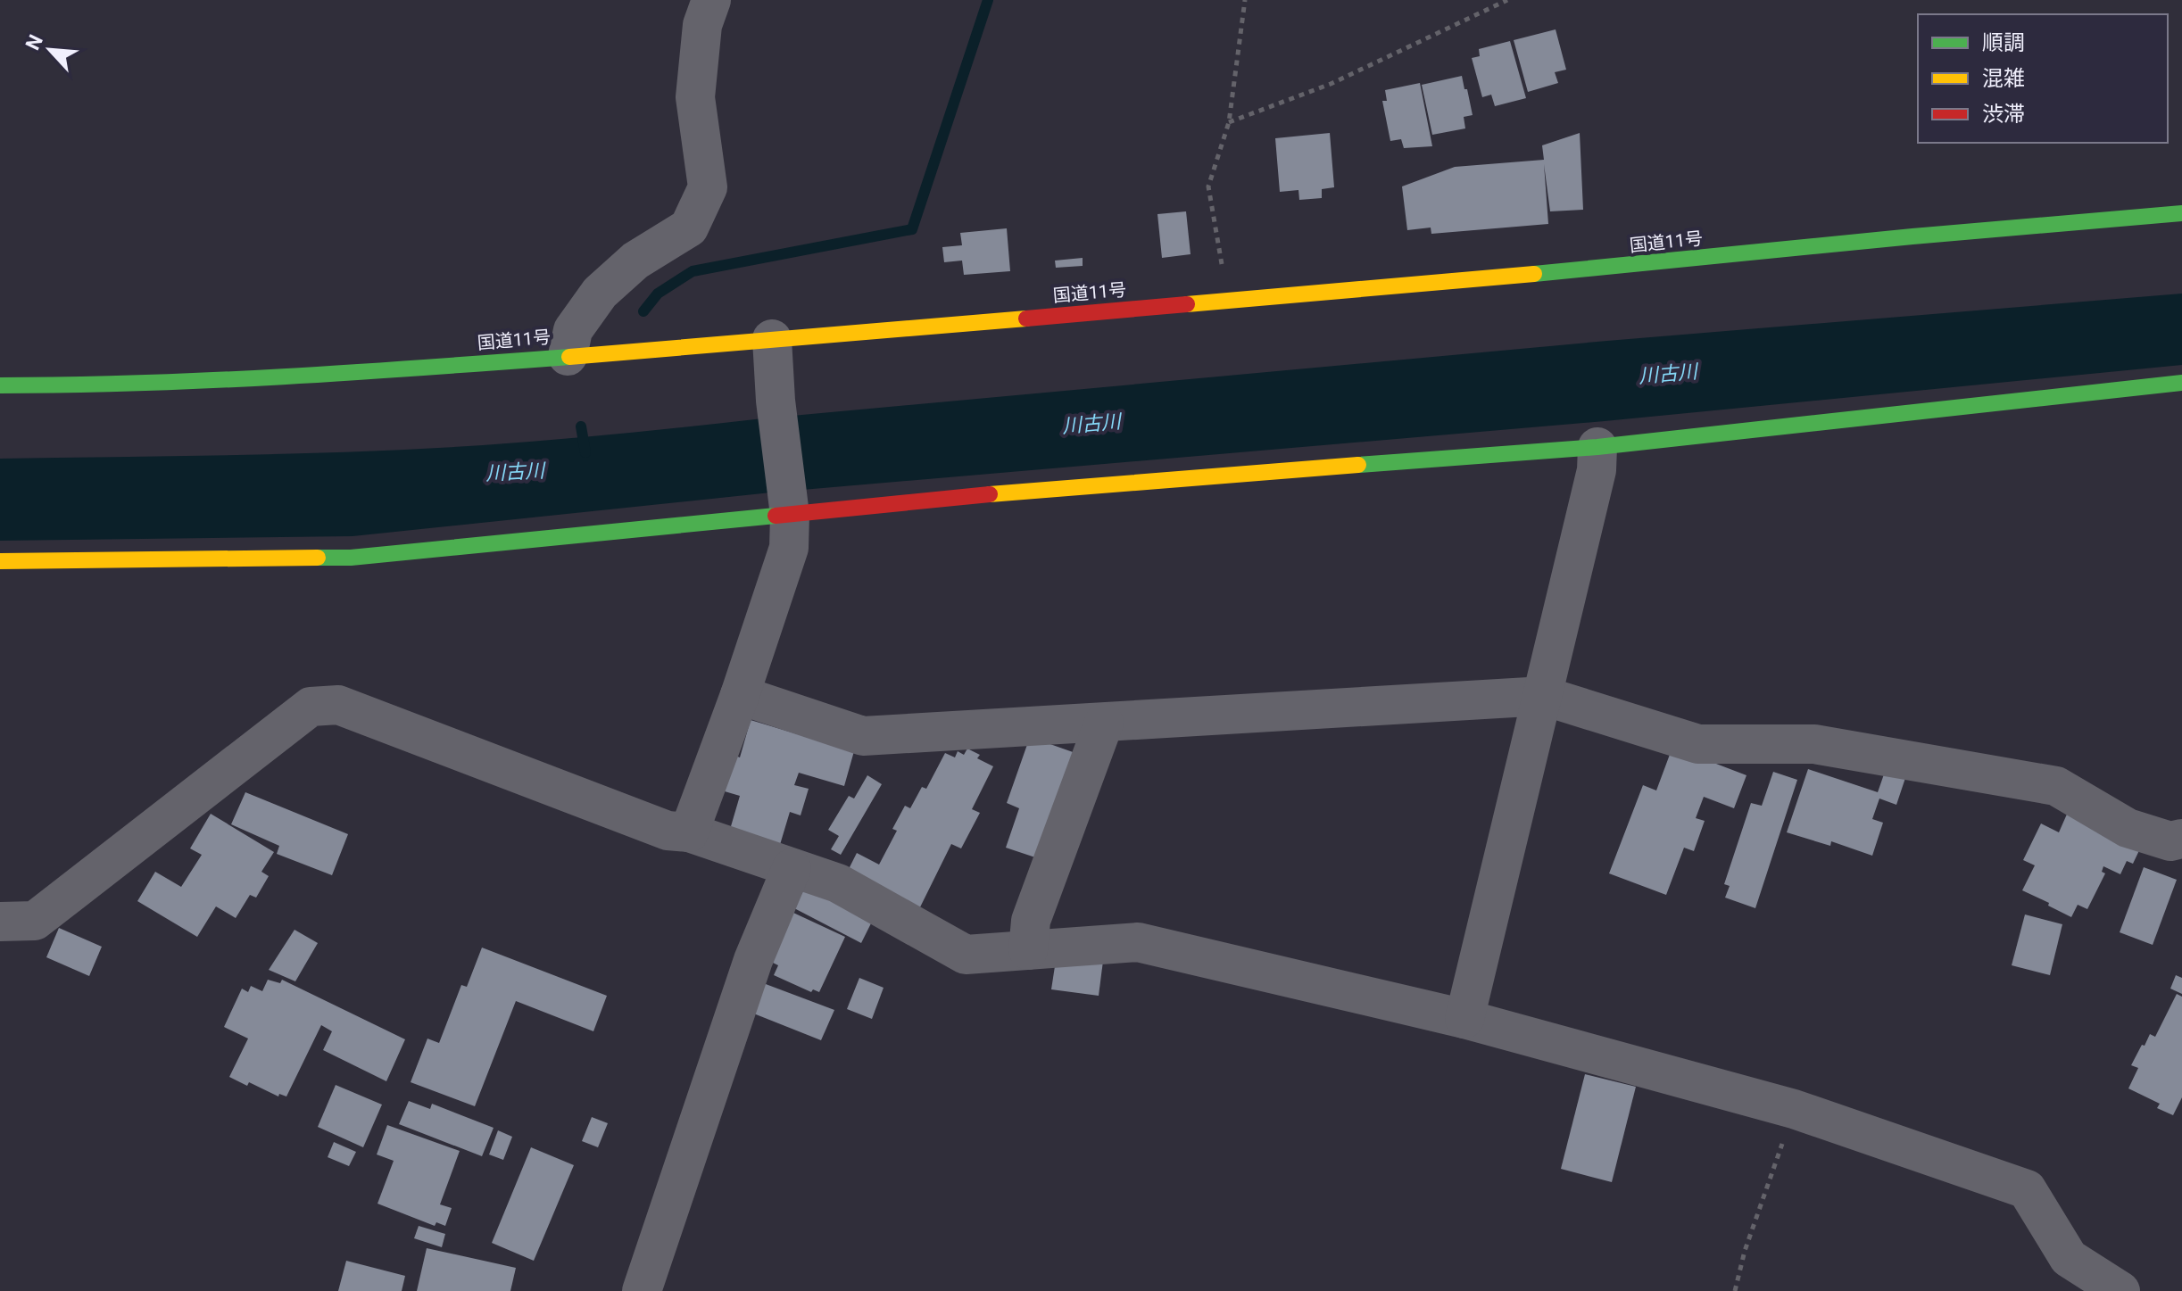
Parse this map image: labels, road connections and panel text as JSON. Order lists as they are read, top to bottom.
{
  "streets": {
    "main road": ["国道11号"]
  },
  "water": ["川古川"],
  "legend": ["順調", "混雑", "渋滞"],
  "north": "top left"
}
